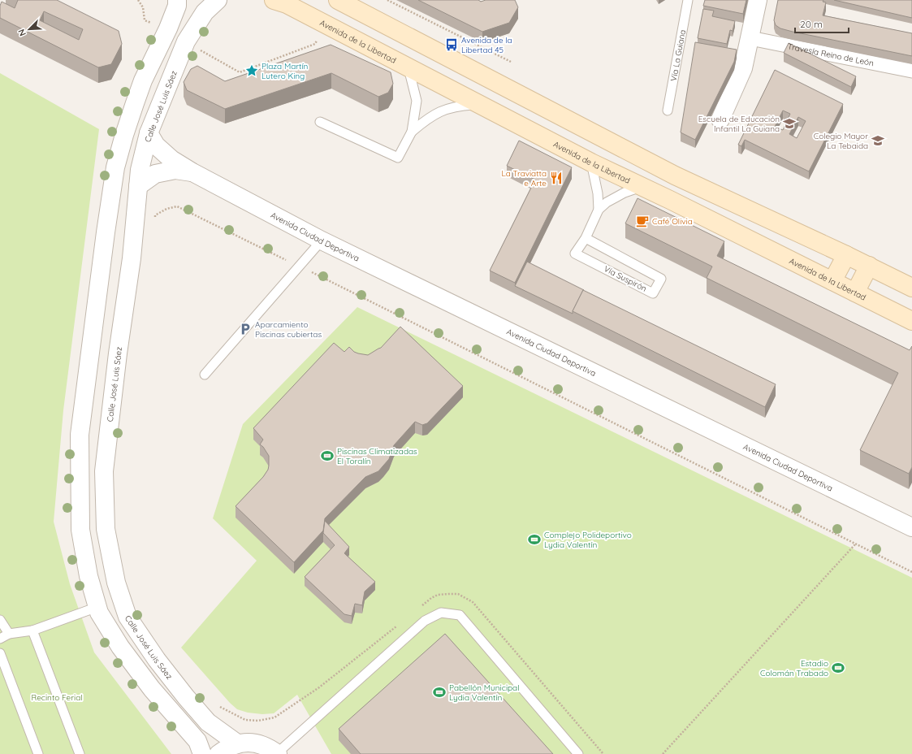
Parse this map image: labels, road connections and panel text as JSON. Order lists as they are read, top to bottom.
{
  "streets": {
    "main road": ["Avenida de la Libertad"],
    "street": ["Travesía Reino de León", "Calle José Luis Sáez", "Avenida Ciudad Deportiva"],
    "lane": ["Vía La Guiana", "Vía Suspirón"]
  },
  "crossings": [
    ["Avenida de la Libertad", "Vía Suspirón"],
    ["Calle José Luis Sáez", "Avenida Ciudad Deportiva"]
  ],
  "parks": ["Recinto Ferial"],
  "places": {
    "bus stop": ["Avenida de la Libertad 45"],
    "place": ["Plaza Martín Lutero King"],
    "school or university": ["Escuela de Educación Infantil La Guiana", "Colegio Mayor La Tebaida"],
    "restaurant": ["La Traviatta e Arte"],
    "cafe": ["Café Olivia"],
    "parking": ["Aparcamiento Piscinas cubiertas"],
    "sports": [
      "Piscinas Climatizadas El Toralín",
      "Complejo Polideportivo Lydia Valentín",
      "Estadio Colomán Trabado",
      "Pabellón Municipal Lydia Valentín"
    ]
  },
  "scale_bar": "20 m",
  "north": "bottom left"
}
